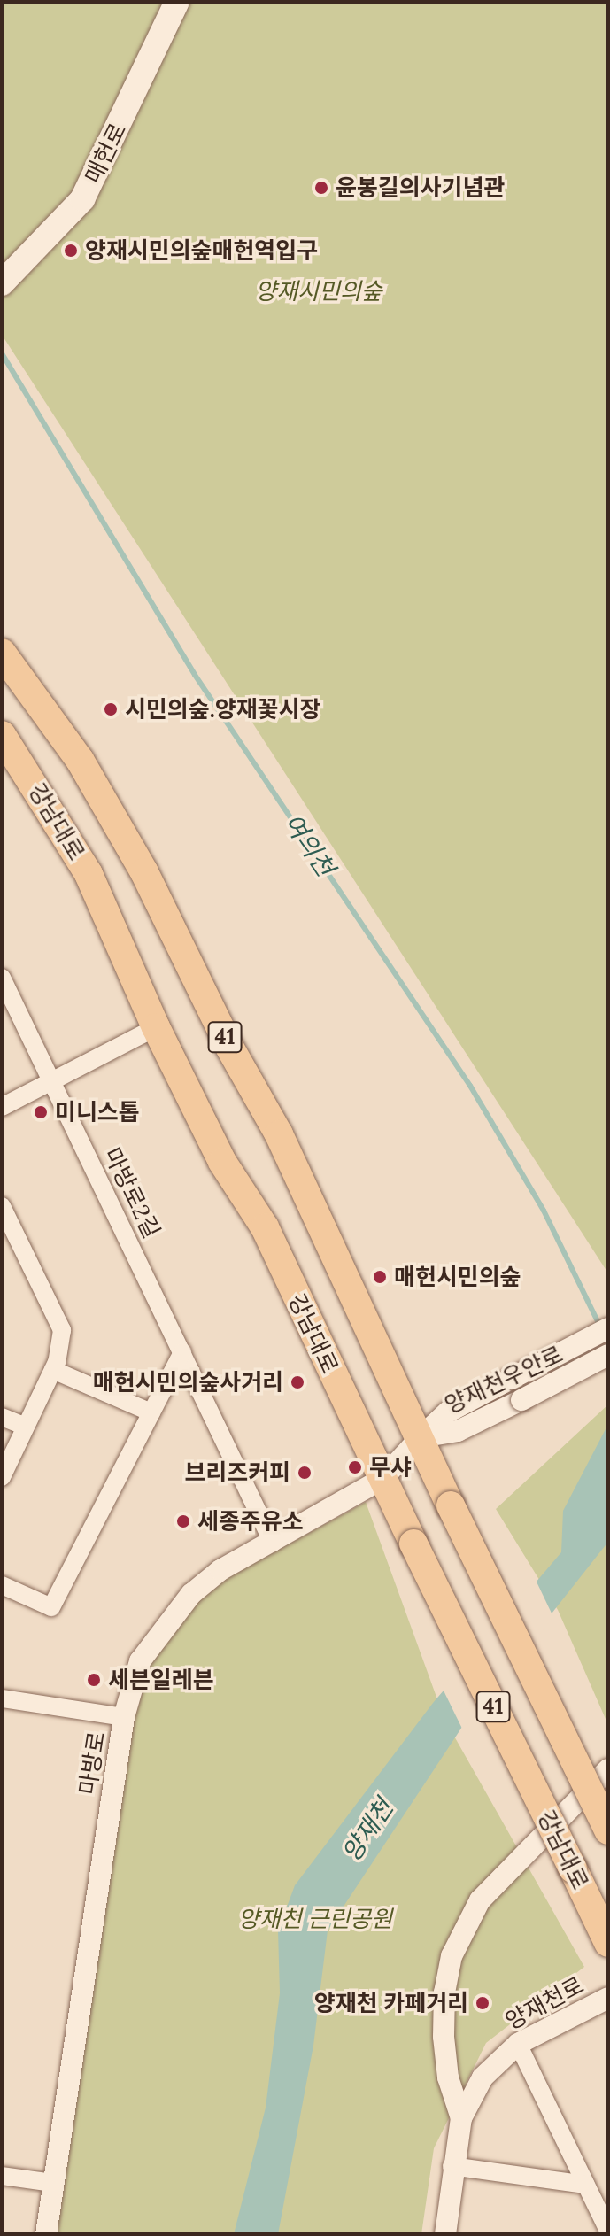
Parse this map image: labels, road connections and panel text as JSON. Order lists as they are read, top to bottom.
{
  "streets": {
    "main road": ["매헌로", "강남대로", "41"],
    "street": [
      "마방로2길",
      "양재천우안로",
      "마방로",
      "양재천로"
    ]
  },
  "crossings": [
    ["강남대로", "마방로"],
    ["41", "양재천우안로"],
    ["41", "마방로"],
    ["마방로2길", "마방로"],
    ["양재천우안로", "마방로"]
  ],
  "water": ["여의천", "양재천"],
  "parks": ["양재시민의숲", "양재천 근린공원"],
  "places": [
    "윤봉길의사기념관",
    "양재시민의숲매헌역입구",
    "시민의숲.양재꽃시장",
    "미니스톱",
    "매헌시민의숲",
    "매헌시민의숲사거리",
    "무샤",
    "브리즈커피",
    "세종주유소",
    "세븐일레븐",
    "양재천 카페거리"
  ]
}
